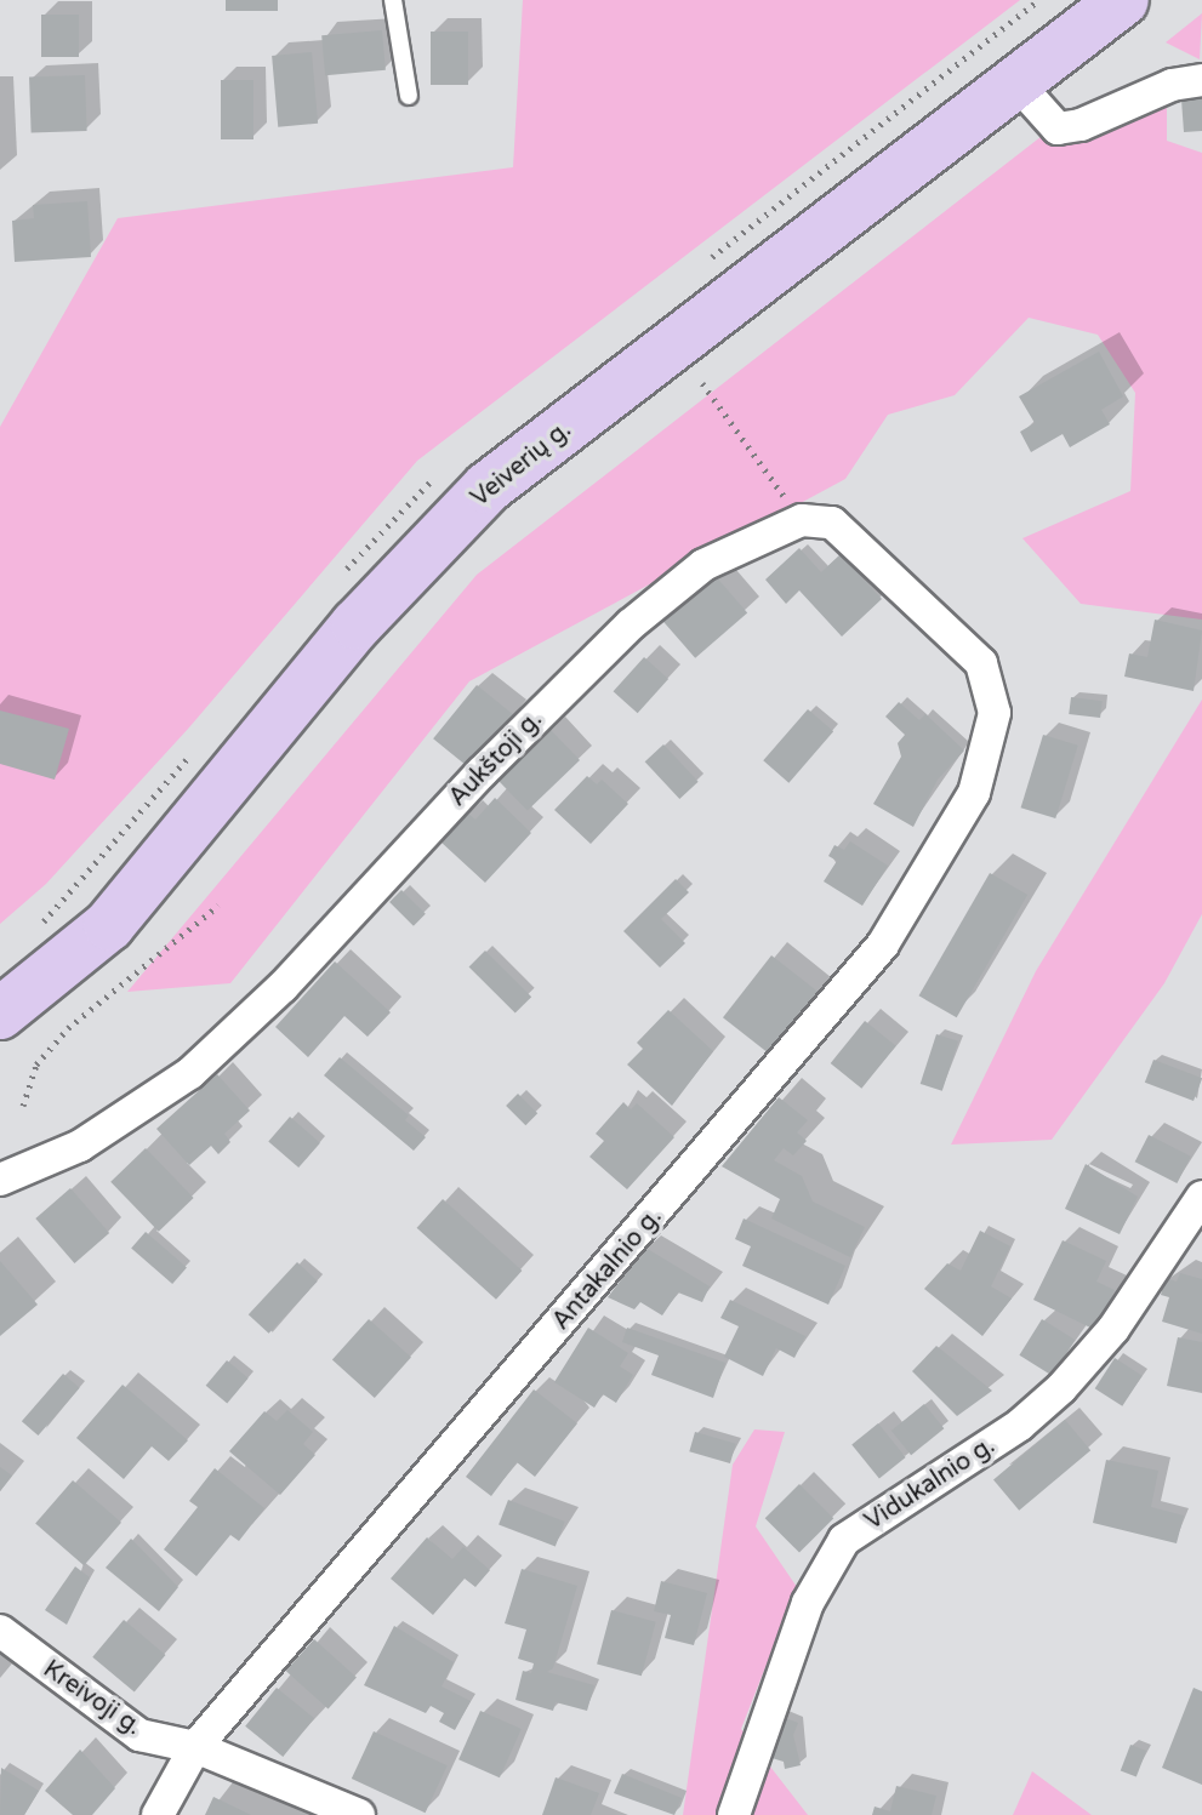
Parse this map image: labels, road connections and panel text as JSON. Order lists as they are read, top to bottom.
{
  "streets": {
    "main road": ["Veiverių g."],
    "street": [
      "Aukštoji g.",
      "Antakalnio g.",
      "Vidukalnio g.",
      "Kreivoji g."
    ]
  },
  "crossings": [
    ["Aukštoji g.", "Antakalnio g."],
    ["Antakalnio g.", "Kreivoji g."]
  ]
}
